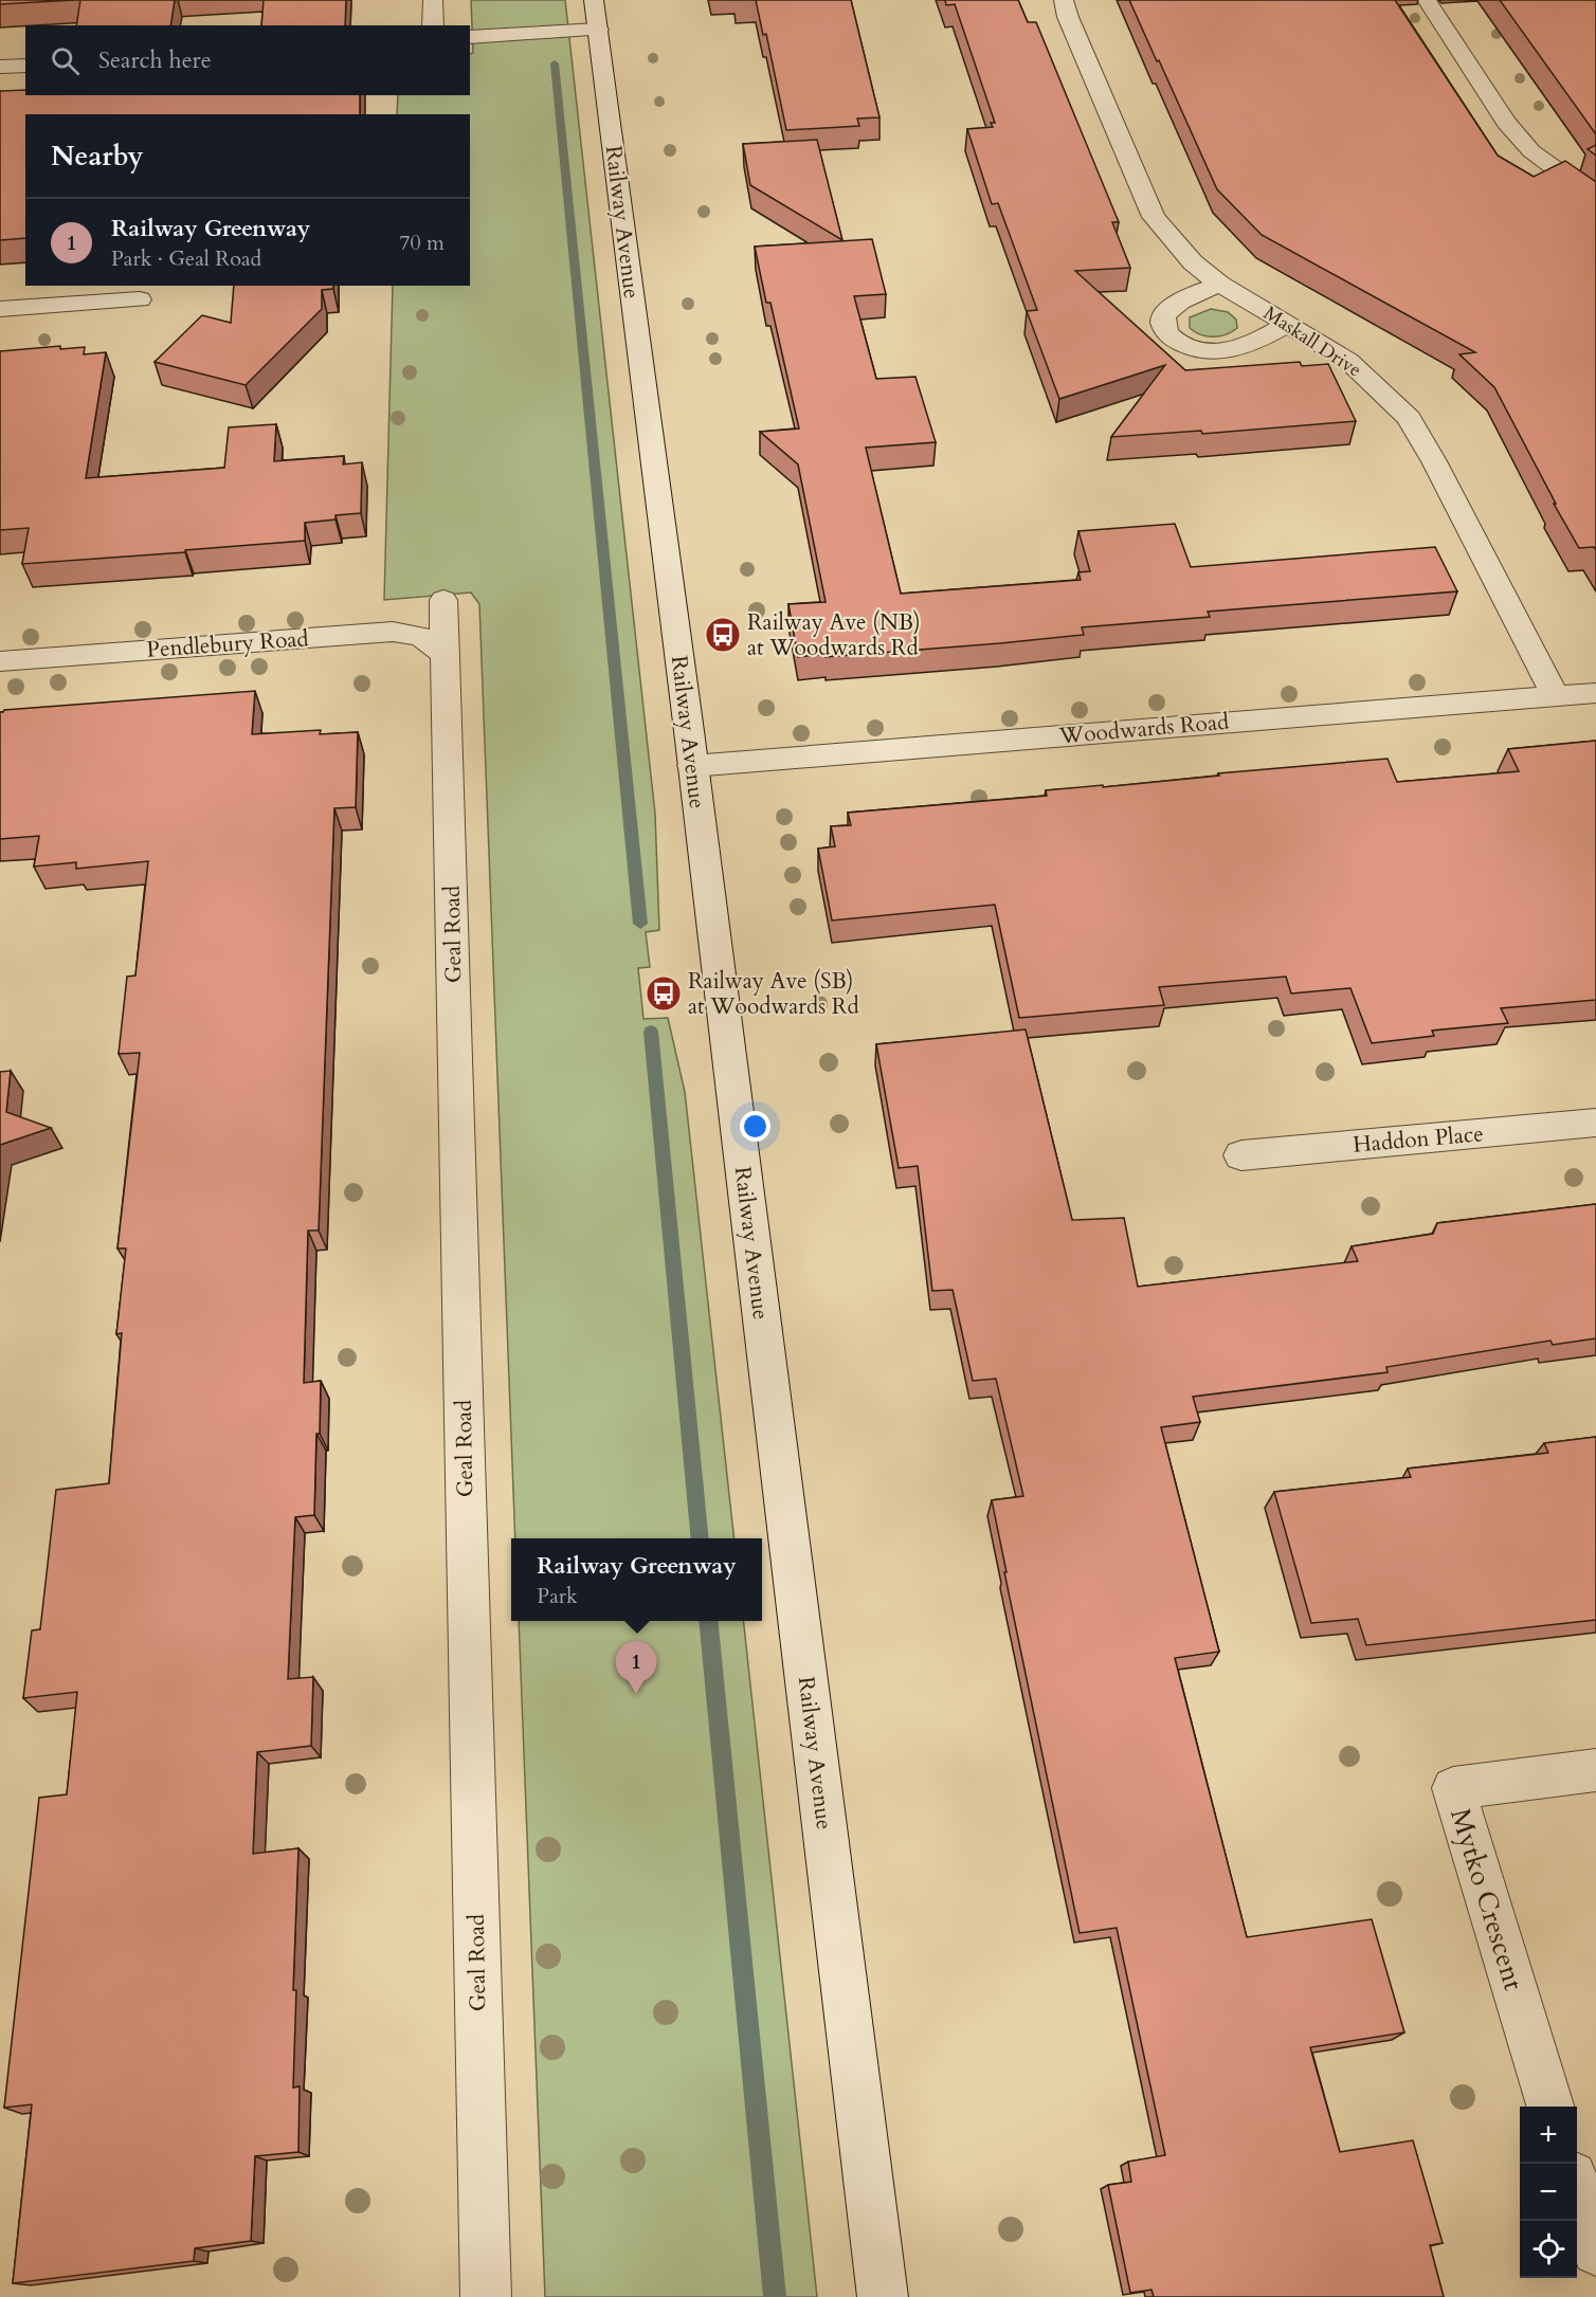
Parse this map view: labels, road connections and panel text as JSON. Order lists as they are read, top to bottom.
{
  "streets": {
    "street": [
      "Railway Avenue",
      "Maskall Drive",
      "Pendlebury Road",
      "Woodwards Road",
      "Geal Road",
      "Haddon Place",
      "Mytko Crescent"
    ]
  },
  "crossings": [
    ["Railway Avenue", "Woodwards Road"],
    ["Maskall Drive", "Woodwards Road"],
    ["Pendlebury Road", "Geal Road"]
  ],
  "places": {
    "bus stop": ["Railway Ave (NB) at Woodwards Rd", "Railway Ave (SB) at Woodwards Rd"]
  },
  "page": {
    "search": "Search here",
    "heading": "Nearby",
    "list": [
      {
        "mark": "1",
        "name": "Railway Greenway",
        "note": "Park · Geal Road",
        "value": "70 m"
      }
    ],
    "popup": ["Railway Greenway", "Park"],
    "pins": "1",
    "map_buttons": ["+", "−"]
  }
}
